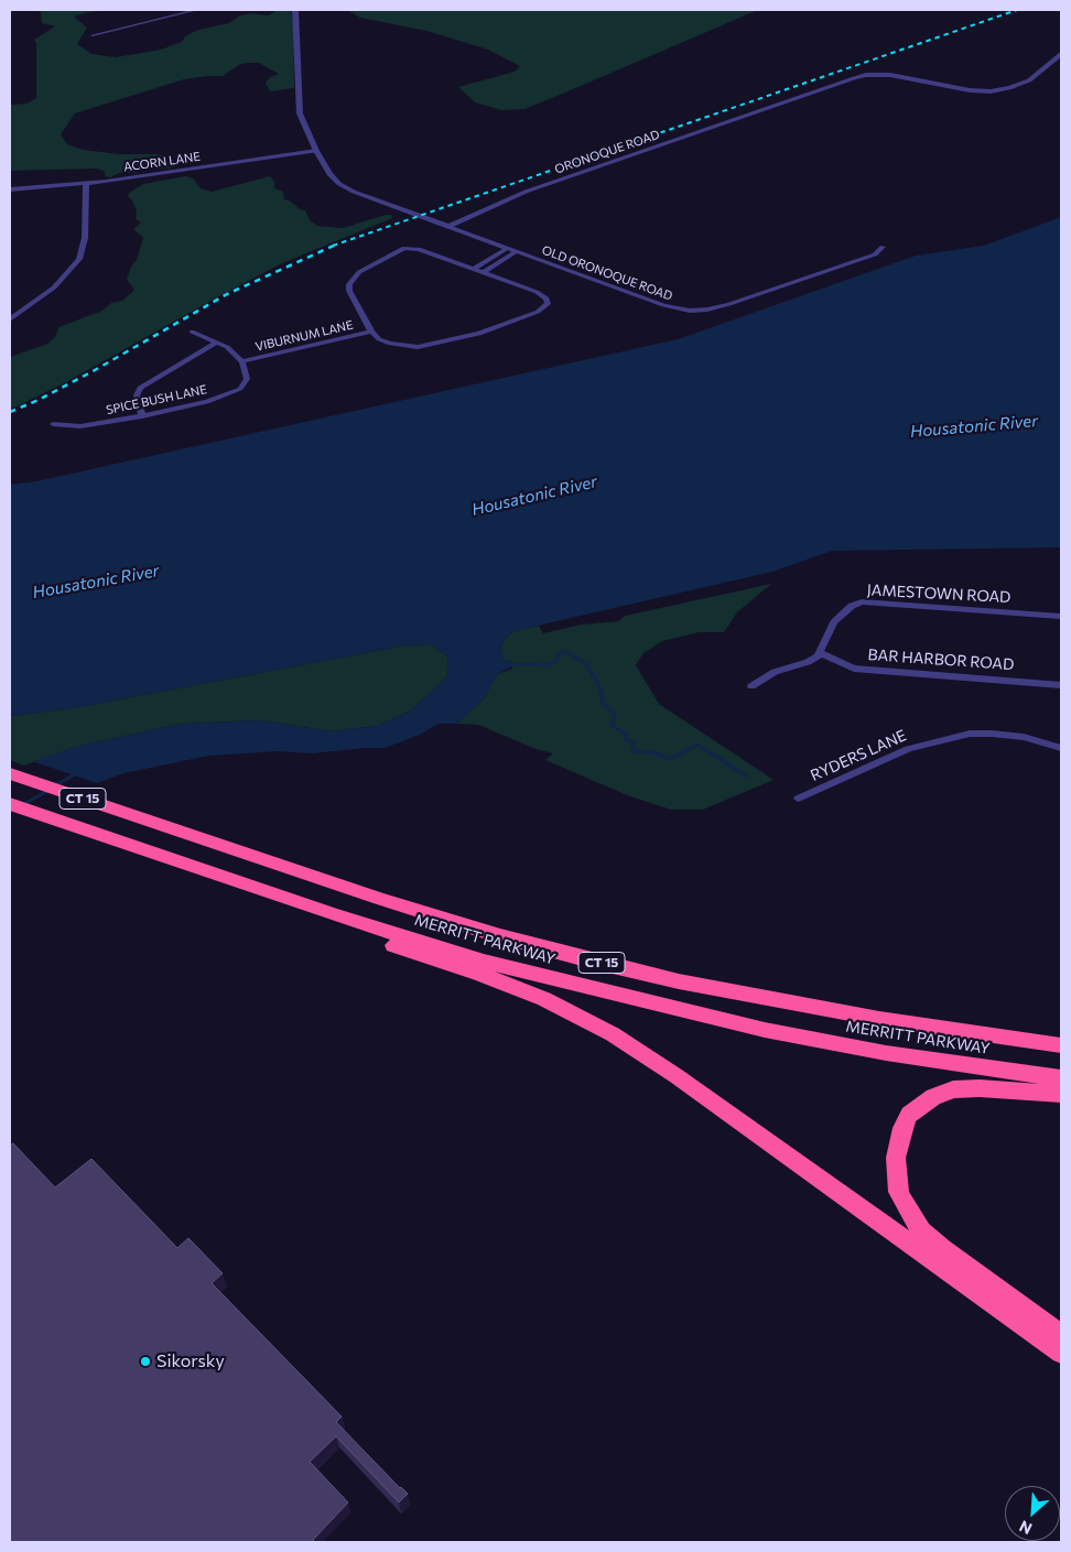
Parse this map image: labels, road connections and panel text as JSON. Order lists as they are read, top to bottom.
{
  "streets": {
    "highway": ["CT 15", "MERRITT PARKWAY"],
    "street": [
      "ORONOQUE ROAD",
      "ACORN LANE",
      "OLD ORONOQUE ROAD",
      "VIBURNUM LANE",
      "SPICE BUSH LANE",
      "JAMESTOWN ROAD",
      "BAR HARBOR ROAD",
      "RYDERS LANE"
    ]
  },
  "crossings": [
    ["ORONOQUE ROAD", "OLD ORONOQUE ROAD"],
    ["VIBURNUM LANE", "SPICE BUSH LANE"],
    ["JAMESTOWN ROAD", "BAR HARBOR ROAD"]
  ],
  "water": ["Housatonic River"],
  "places": ["Sikorsky"],
  "north": "bottom left"
}
